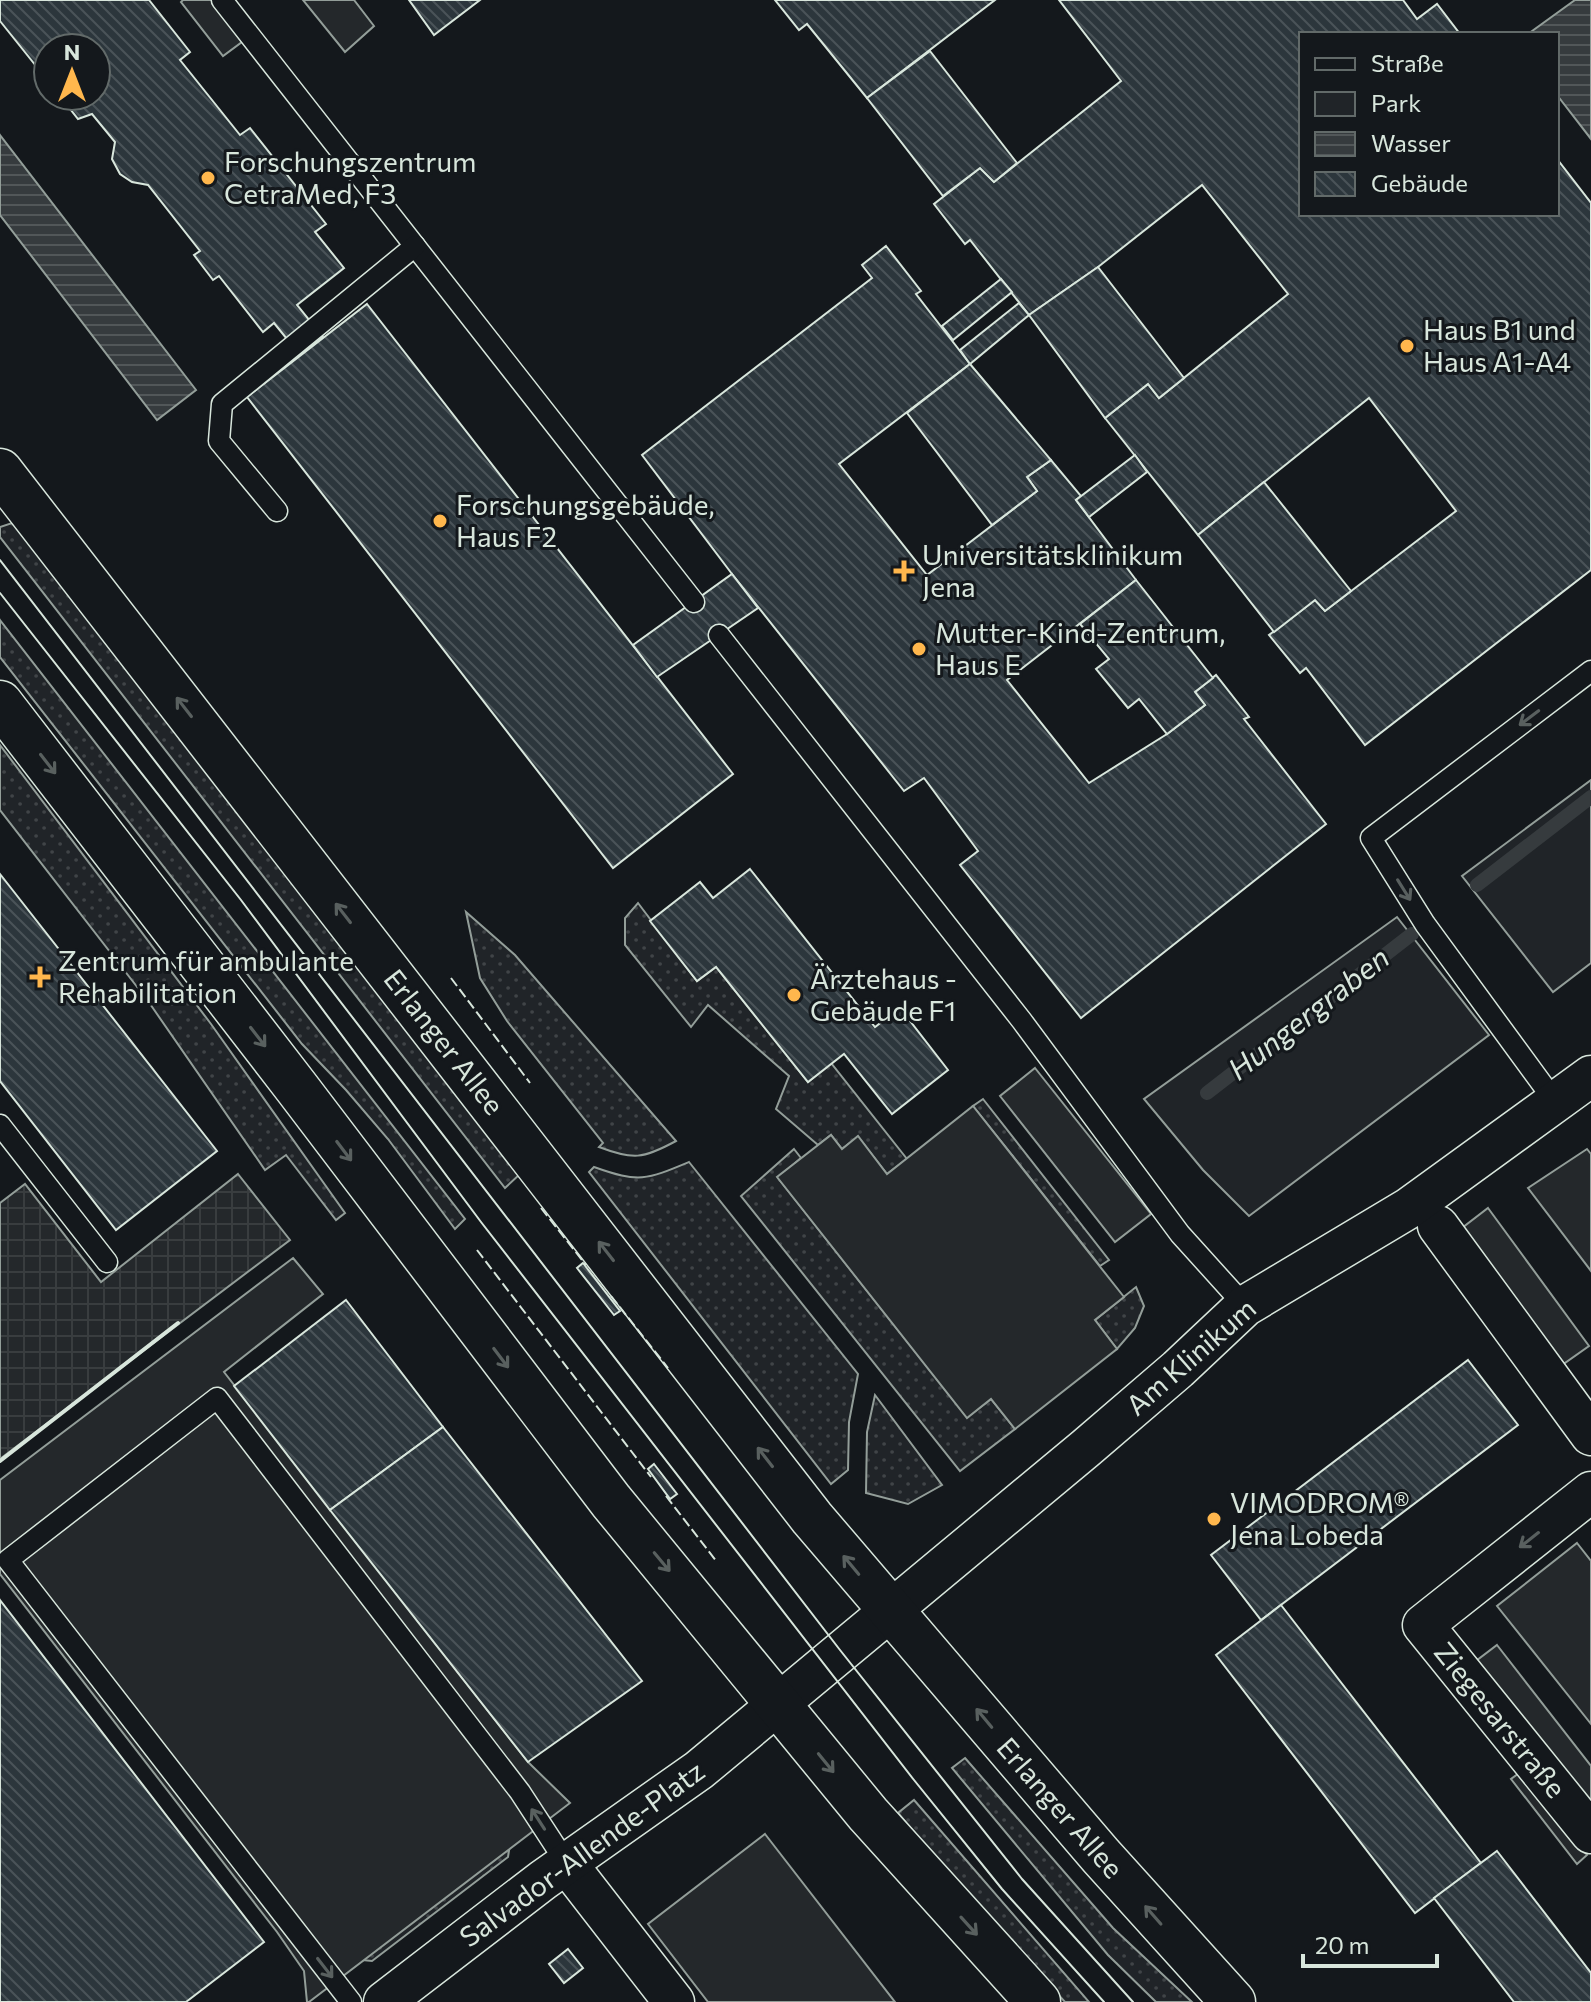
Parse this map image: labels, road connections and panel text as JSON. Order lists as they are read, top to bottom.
{
  "streets": {
    "main road": ["Erlanger Allee"],
    "street": ["Am Klinikum", "Ziegesarstraße", "Salvador-Allende-Platz"]
  },
  "crossings": [
    ["Erlanger Allee", "Am Klinikum"]
  ],
  "water": ["Hungergraben"],
  "places": {
    "other": [
      "Forschungszentrum CetraMed, F3",
      "Haus B1 und Haus A1-A4",
      "Forschungsgebäude, Haus F2",
      "Mutter-Kind-Zentrum, Haus E",
      "Ärztehaus - Gebäude F1",
      "VIMODROM® Jena Lobeda"
    ],
    "health": ["Universitätsklinikum Jena", "Zentrum für ambulante Rehabilitation"]
  },
  "legend": [
    "Straße",
    "Park",
    "Wasser",
    "Gebäude"
  ],
  "scale_bar": "20 m",
  "north": "top"
}
